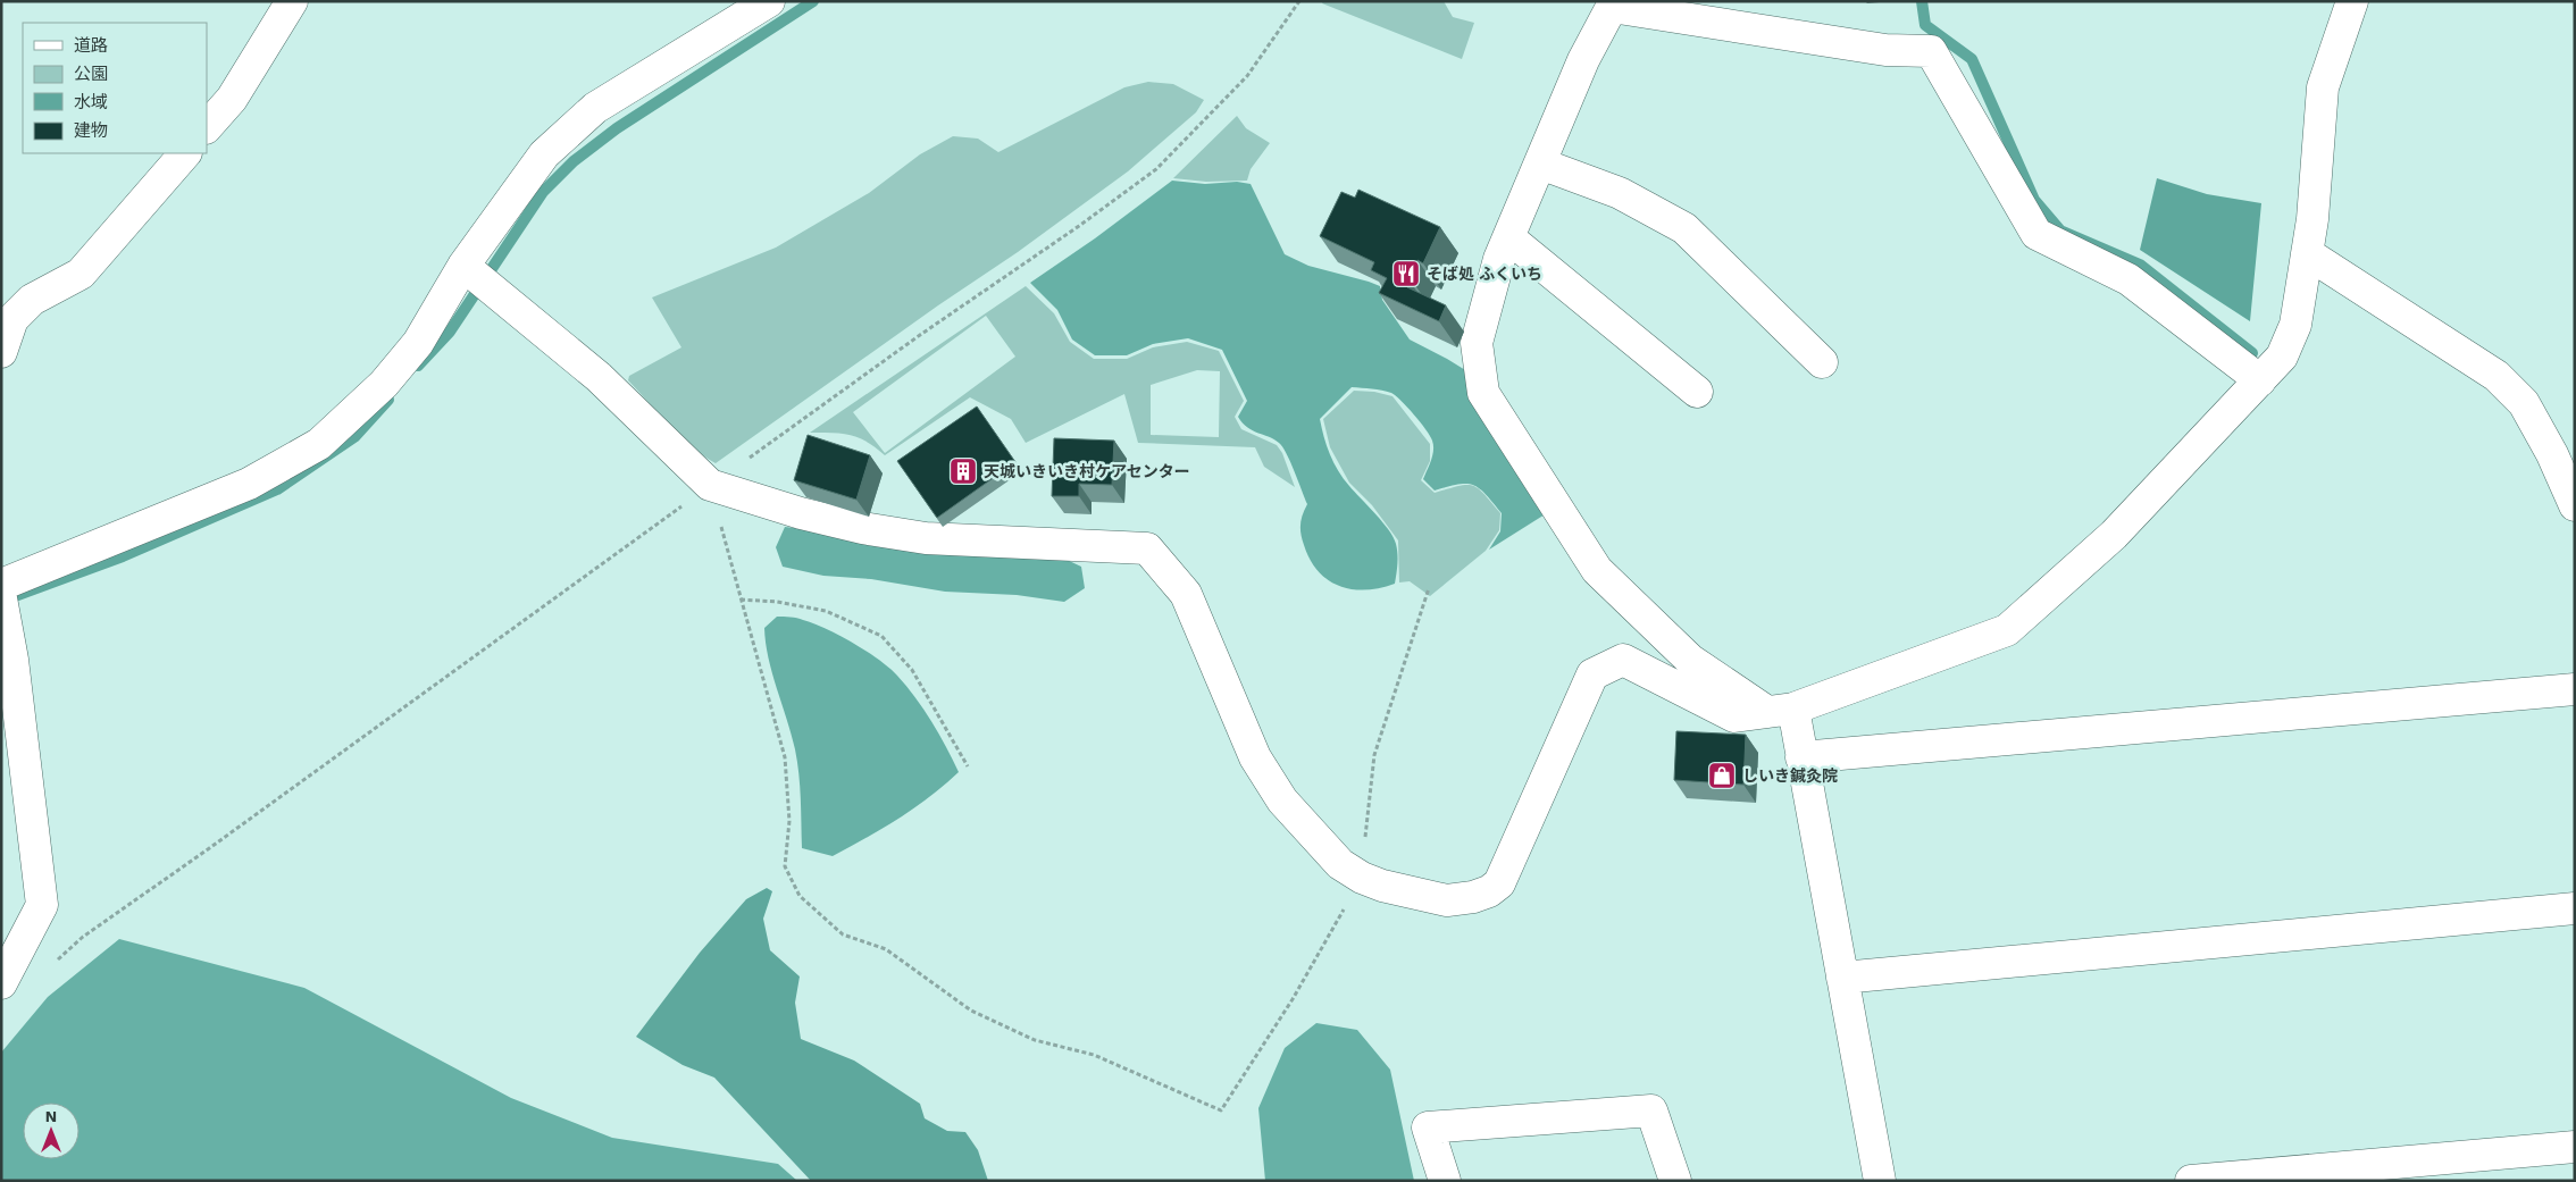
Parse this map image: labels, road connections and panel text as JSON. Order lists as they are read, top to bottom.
{
  "places": {
    "restaurant": ["そば処 ふくいち"],
    "building": ["天城いきいき村ケアセンター"],
    "shop": ["しいき鍼灸院"]
  },
  "legend": [
    "道路",
    "公園",
    "水域",
    "建物"
  ],
  "north": "top"
}
